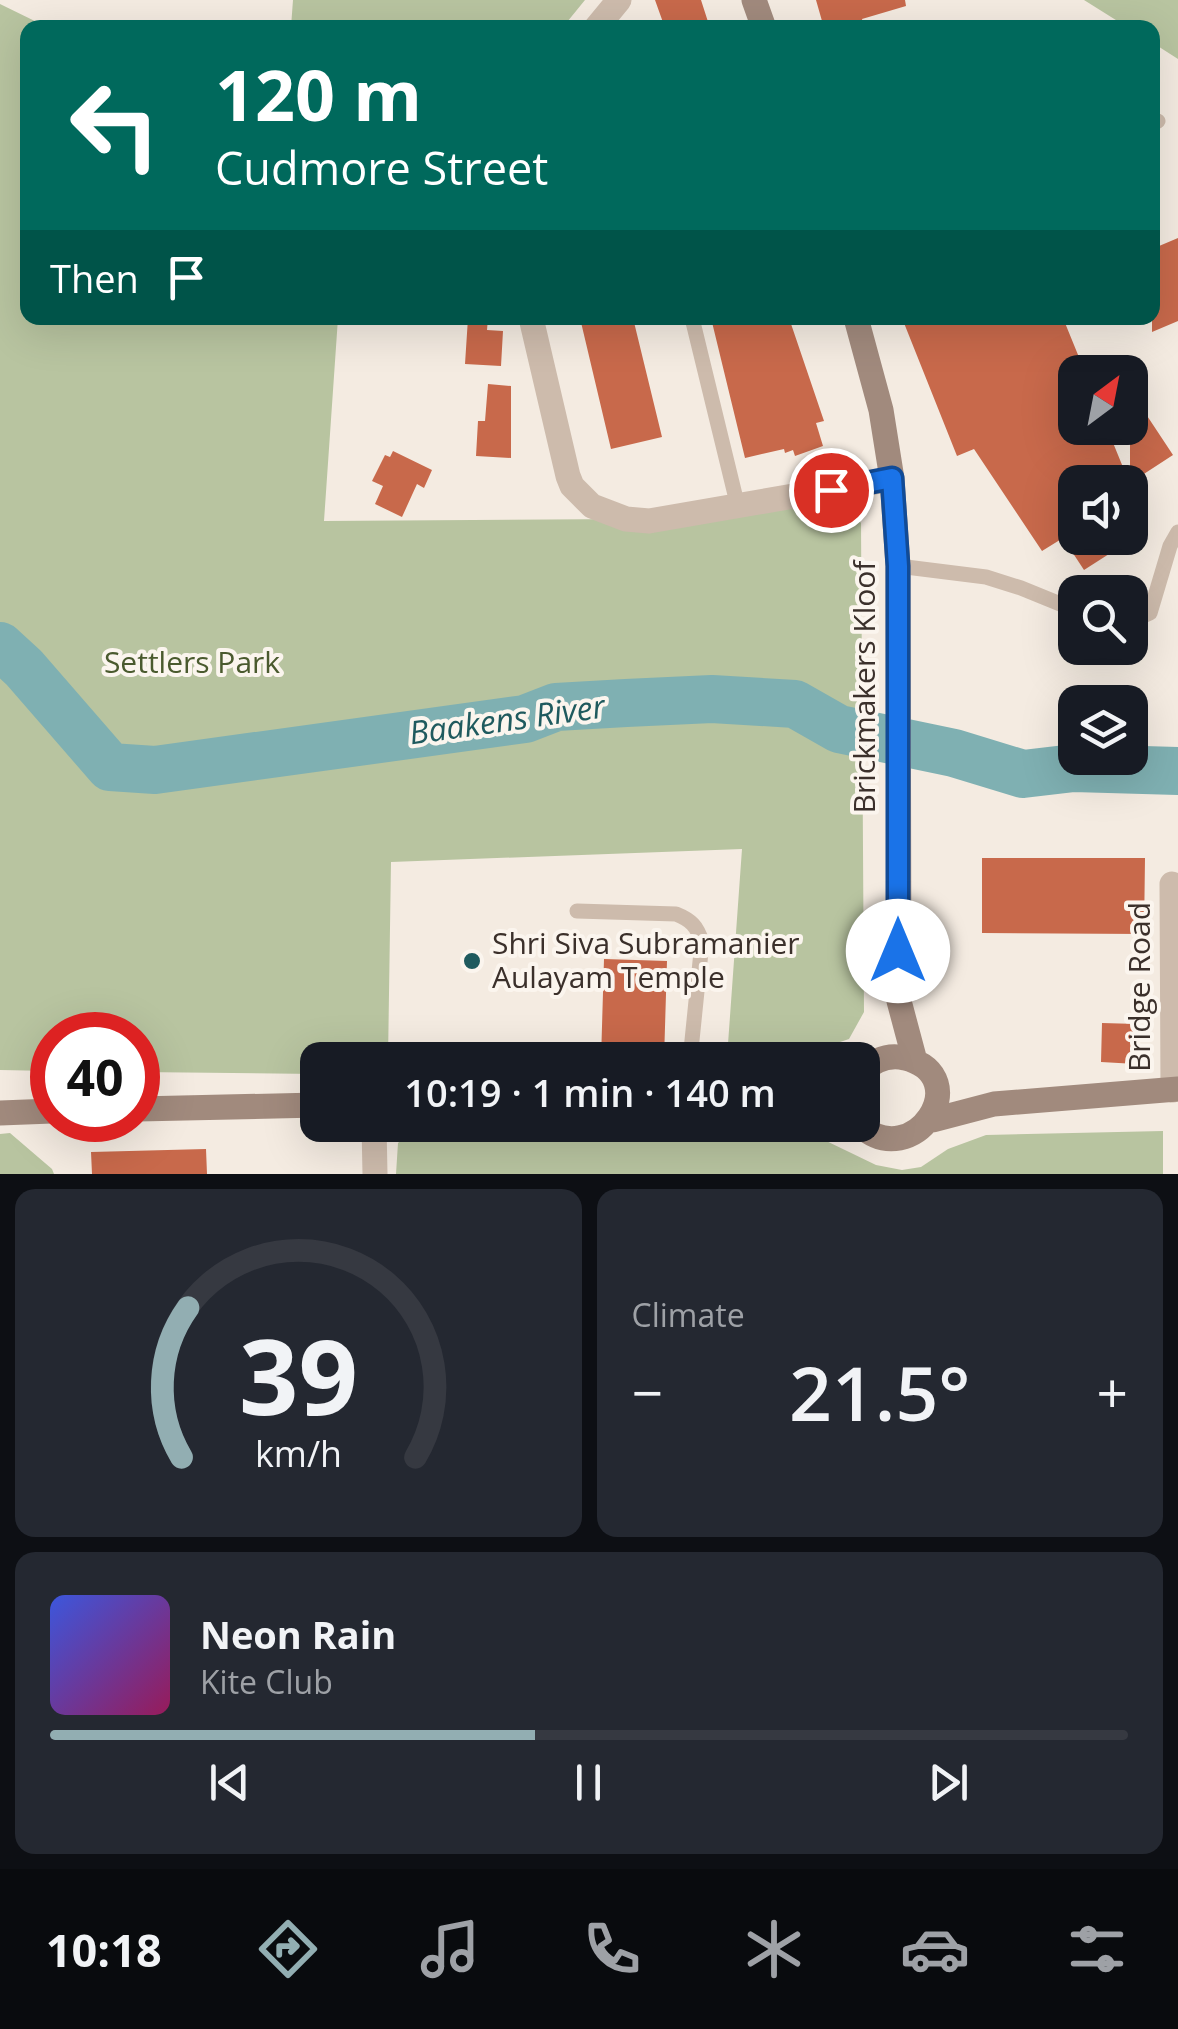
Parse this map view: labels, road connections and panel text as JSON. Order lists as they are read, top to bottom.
{
  "streets": {
    "street": ["Brickmakers Kloof", "Bridge Road"]
  },
  "water": ["Baakens River"],
  "parks": ["Settlers Park"],
  "places": ["Shri Siva Subramanier Aulayam Temple"],
  "north": "top right",
  "page": {
    "turn": ["120 m", "Cudmore Street"],
    "then": "Then",
    "limit": "40",
    "trip": "10:19 · 1 min · 140 m",
    "tile": "Climate",
    "heat": ["−", "21.5°", "+"],
    "song": ["Neon Rain", "Kite Club"],
    "tabs": "10:18",
    "gauge": ["39", "km/h"]
  }
}
